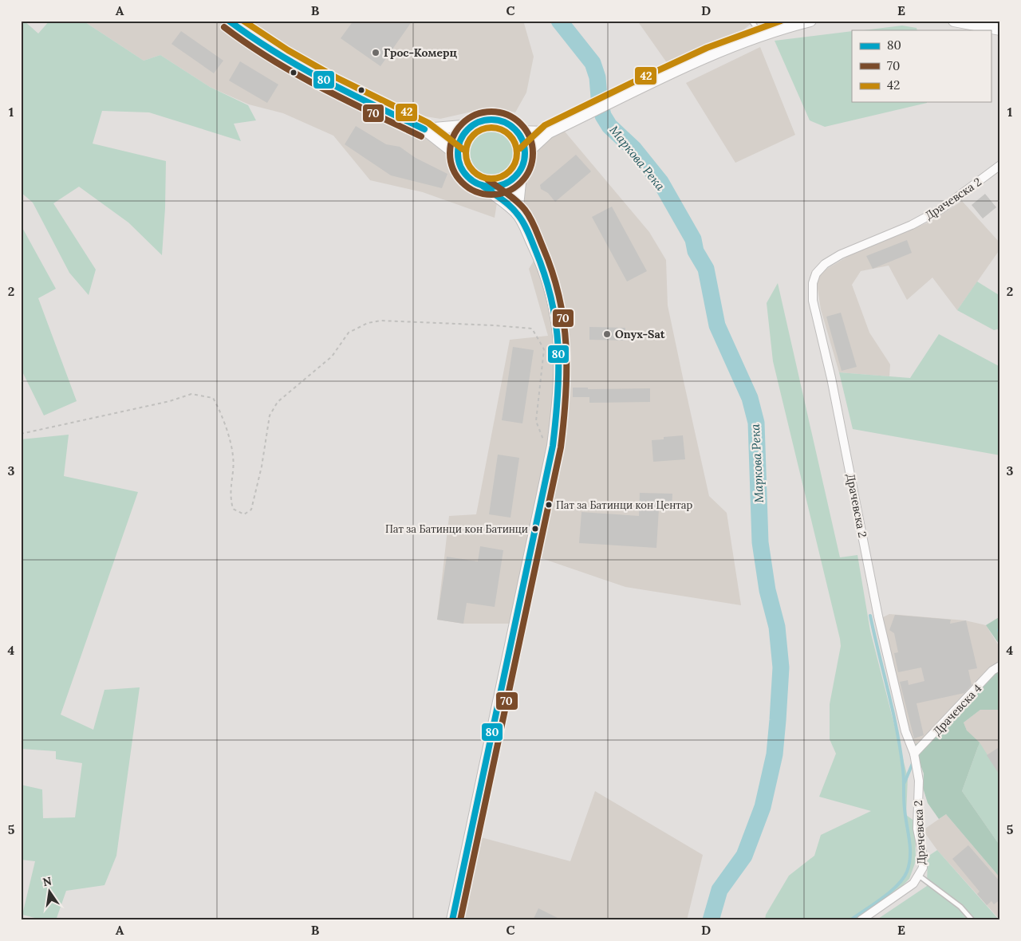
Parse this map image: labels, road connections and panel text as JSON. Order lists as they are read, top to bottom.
{
  "streets": {
    "street": ["Драчевска 2", "Драчевска 4"]
  },
  "crossings": [
    ["Драчевска 2", "Драчевска 4"]
  ],
  "water": ["Маркова Река"],
  "places": [
    "Грос-Комерц",
    "Onyx-Sat",
    "Пат за Батинци кон Центар",
    "Пат за Батинци кон Батинци"
  ],
  "lines": ["transit line 80", "transit line 42", "transit line 70"],
  "legend": ["80", "70", "42"],
  "north": "top",
  "grid": {
    "columns": [
      "A",
      "B",
      "C",
      "D",
      "E"
    ],
    "rows": [
      "1",
      "2",
      "3",
      "4",
      "5"
    ]
  }
}
